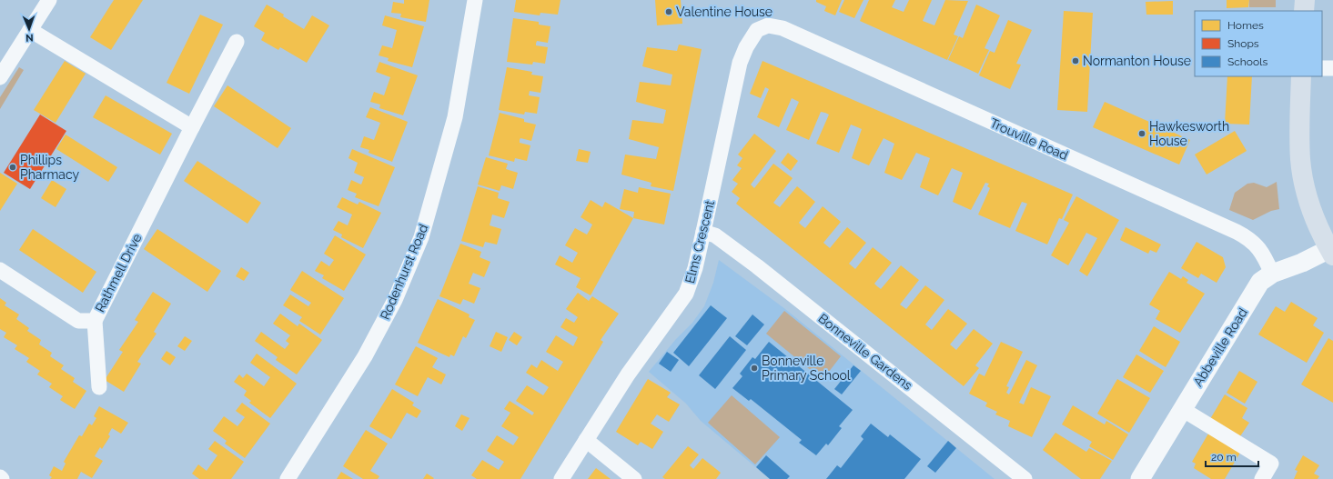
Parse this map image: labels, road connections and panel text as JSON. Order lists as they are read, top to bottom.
{
  "streets": {
    "street": [
      "Trouville Road",
      "Elms Crescent",
      "Rodenhurst Road",
      "Rathmell Drive",
      "Abbeville Road",
      "Bonneville Gardens"
    ]
  },
  "crossings": [
    ["Trouville Road", "Elms Crescent"],
    ["Trouville Road", "Abbeville Road"],
    ["Elms Crescent", "Bonneville Gardens"]
  ],
  "places": [
    "Valentine House",
    "Normanton House",
    "Hawkesworth House",
    "Phillips Pharmacy",
    "Bonneville Primary School"
  ],
  "legend": ["Homes", "Shops", "Schools"],
  "scale_bar": "20 m",
  "north": "bottom"
}
